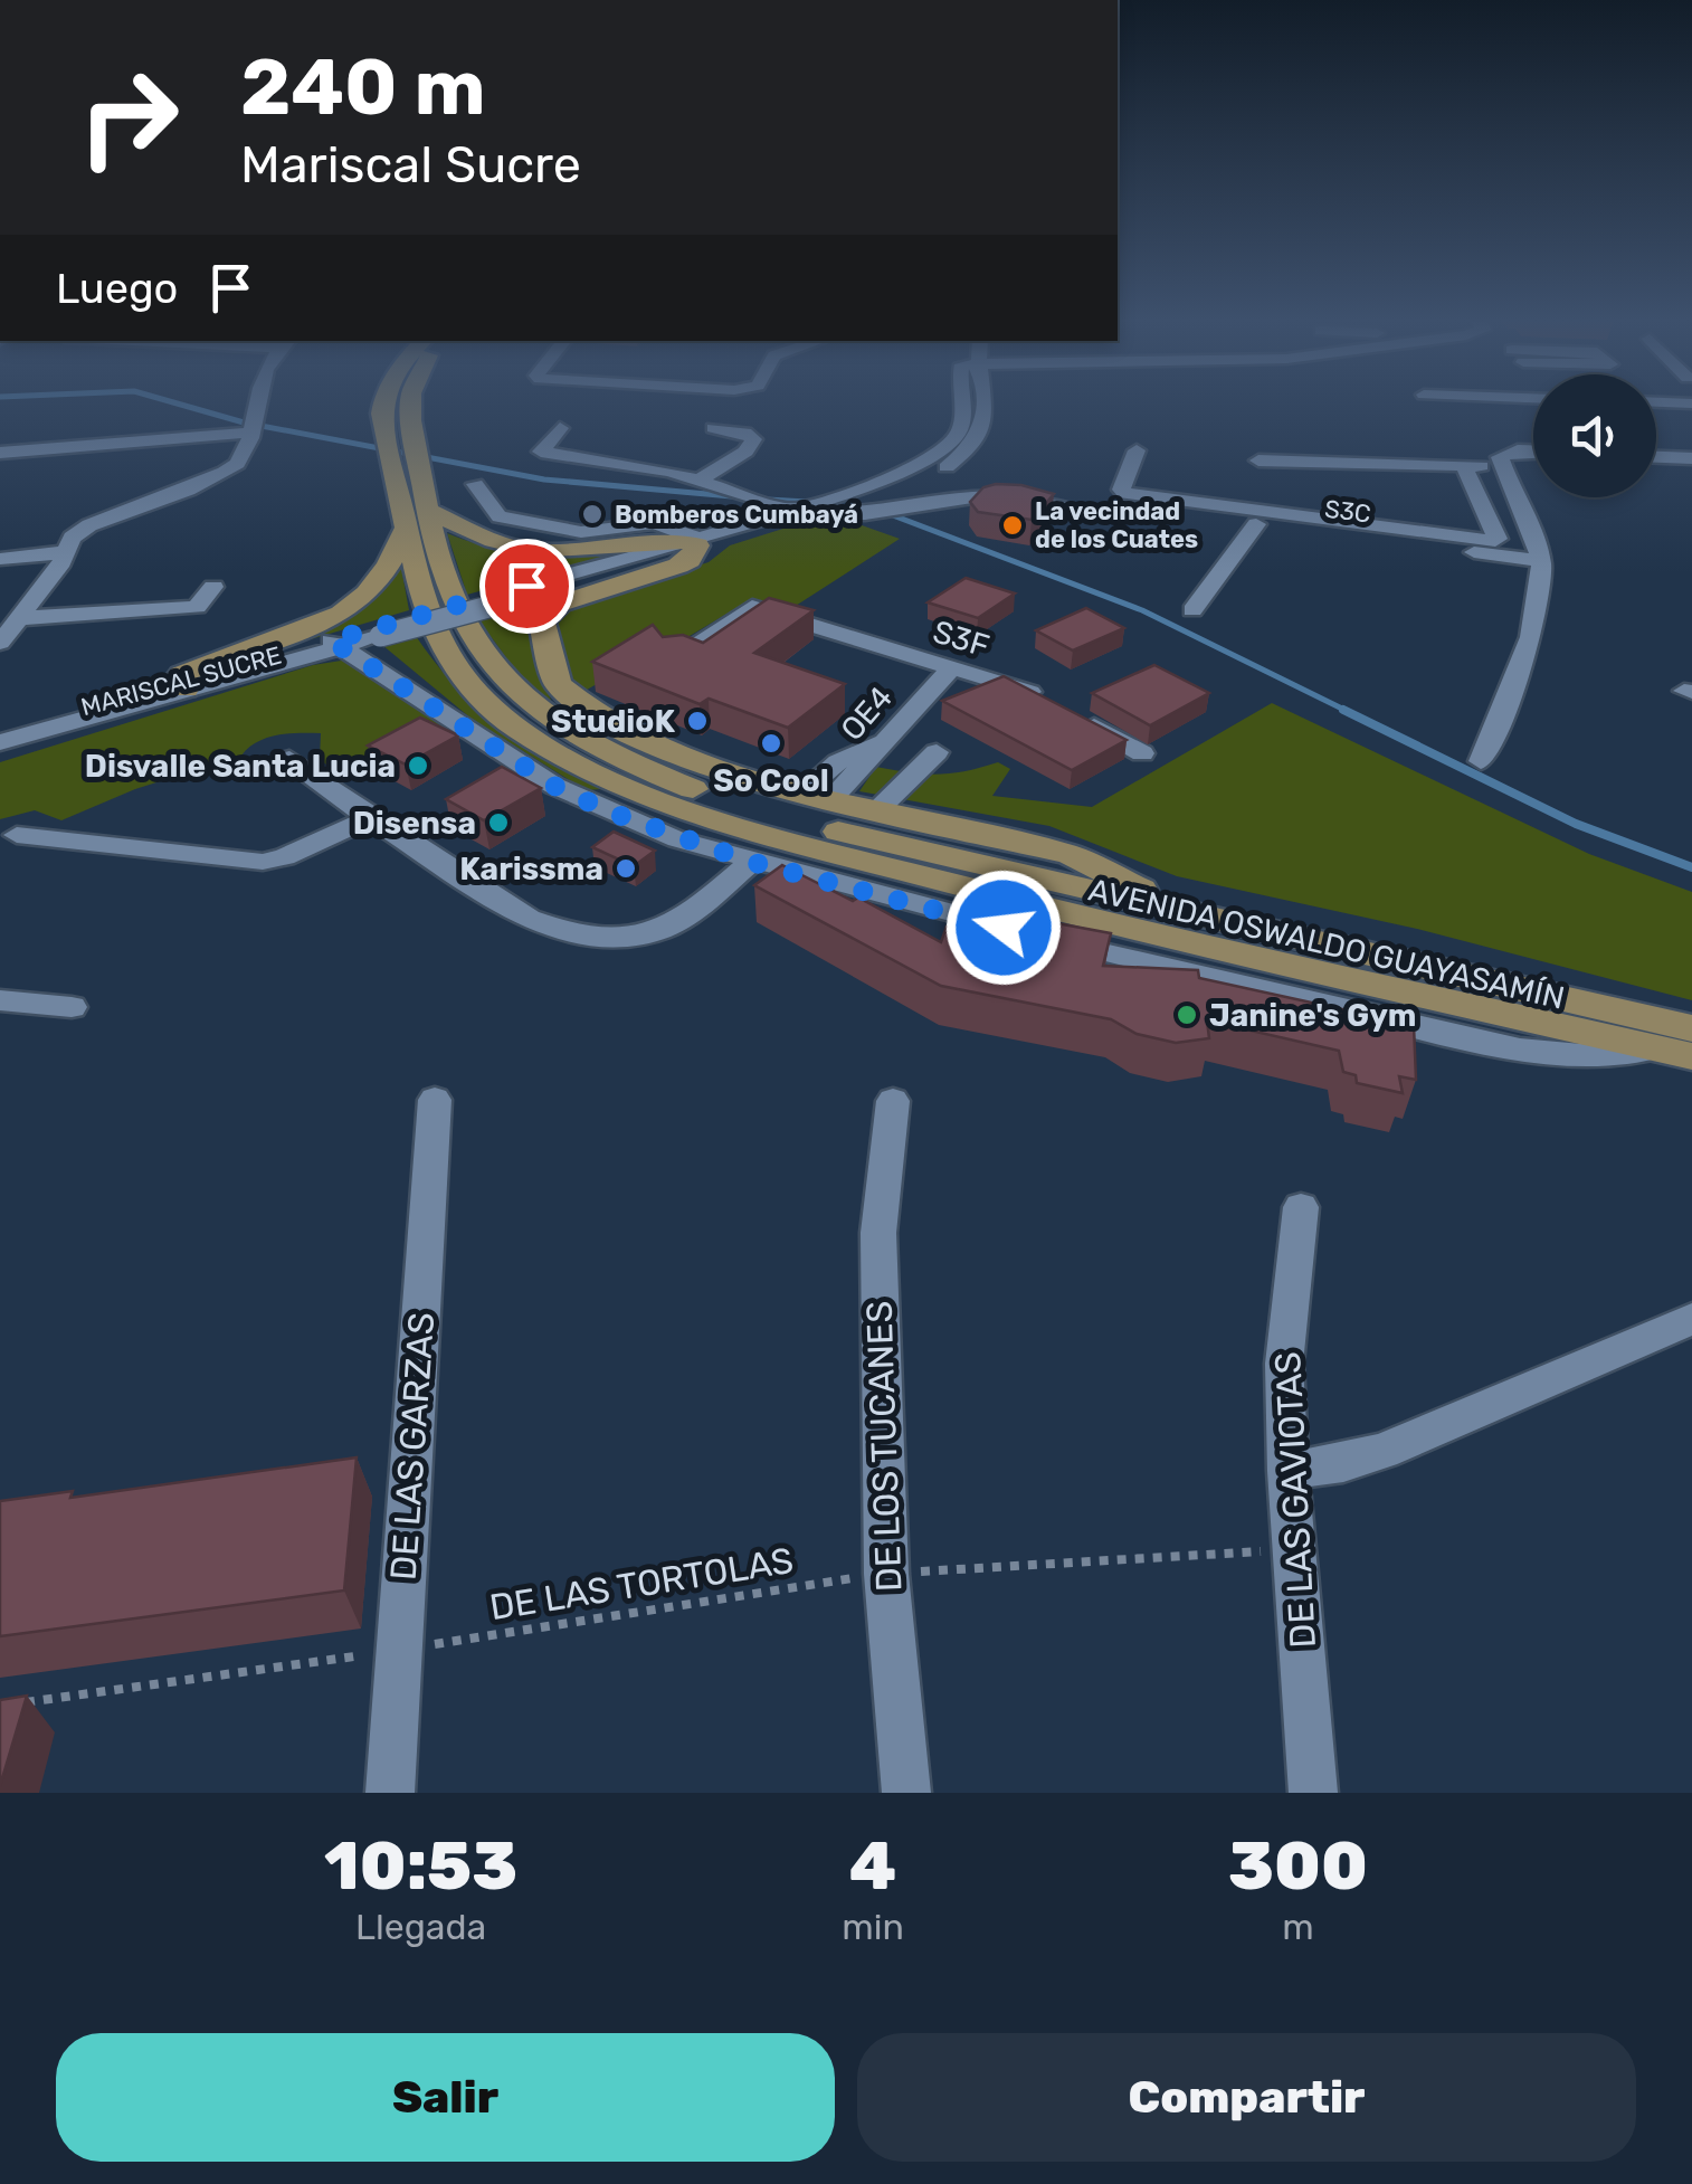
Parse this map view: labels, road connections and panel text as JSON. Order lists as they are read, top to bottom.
{
  "streets": {
    "main road": ["AVENIDA OSWALDO GUAYASAMÍN"],
    "street": [
      "S3C",
      "S3F",
      "MARISCAL SUCRE",
      "OE4",
      "DE LAS GARZAS",
      "DE LOS TUCANES",
      "DE LAS GAVIOTAS"
    ],
    "path": ["DE LAS TORTOLAS"]
  },
  "crossings": [
    ["S3F", "OE4"],
    ["DE LAS GARZAS", "DE LAS TORTOLAS"],
    ["DE LOS TUCANES", "DE LAS TORTOLAS"],
    ["DE LAS GAVIOTAS", "DE LAS TORTOLAS"]
  ],
  "places": [
    "Bomberos Cumbayá",
    "La vecindad de los Cuates",
    "StudioK",
    "So Cool",
    "Disvalle Santa Lucia",
    "Disensa",
    "Karissma",
    "Janine's Gym"
  ],
  "page": {
    "turn": ["240 m", "Mariscal Sucre"],
    "then": "Luego",
    "eta": [
      "10:53",
      "Llegada",
      "4",
      "min",
      "300",
      "m"
    ],
    "buttons": ["Salir", "Compartir"]
  }
}
